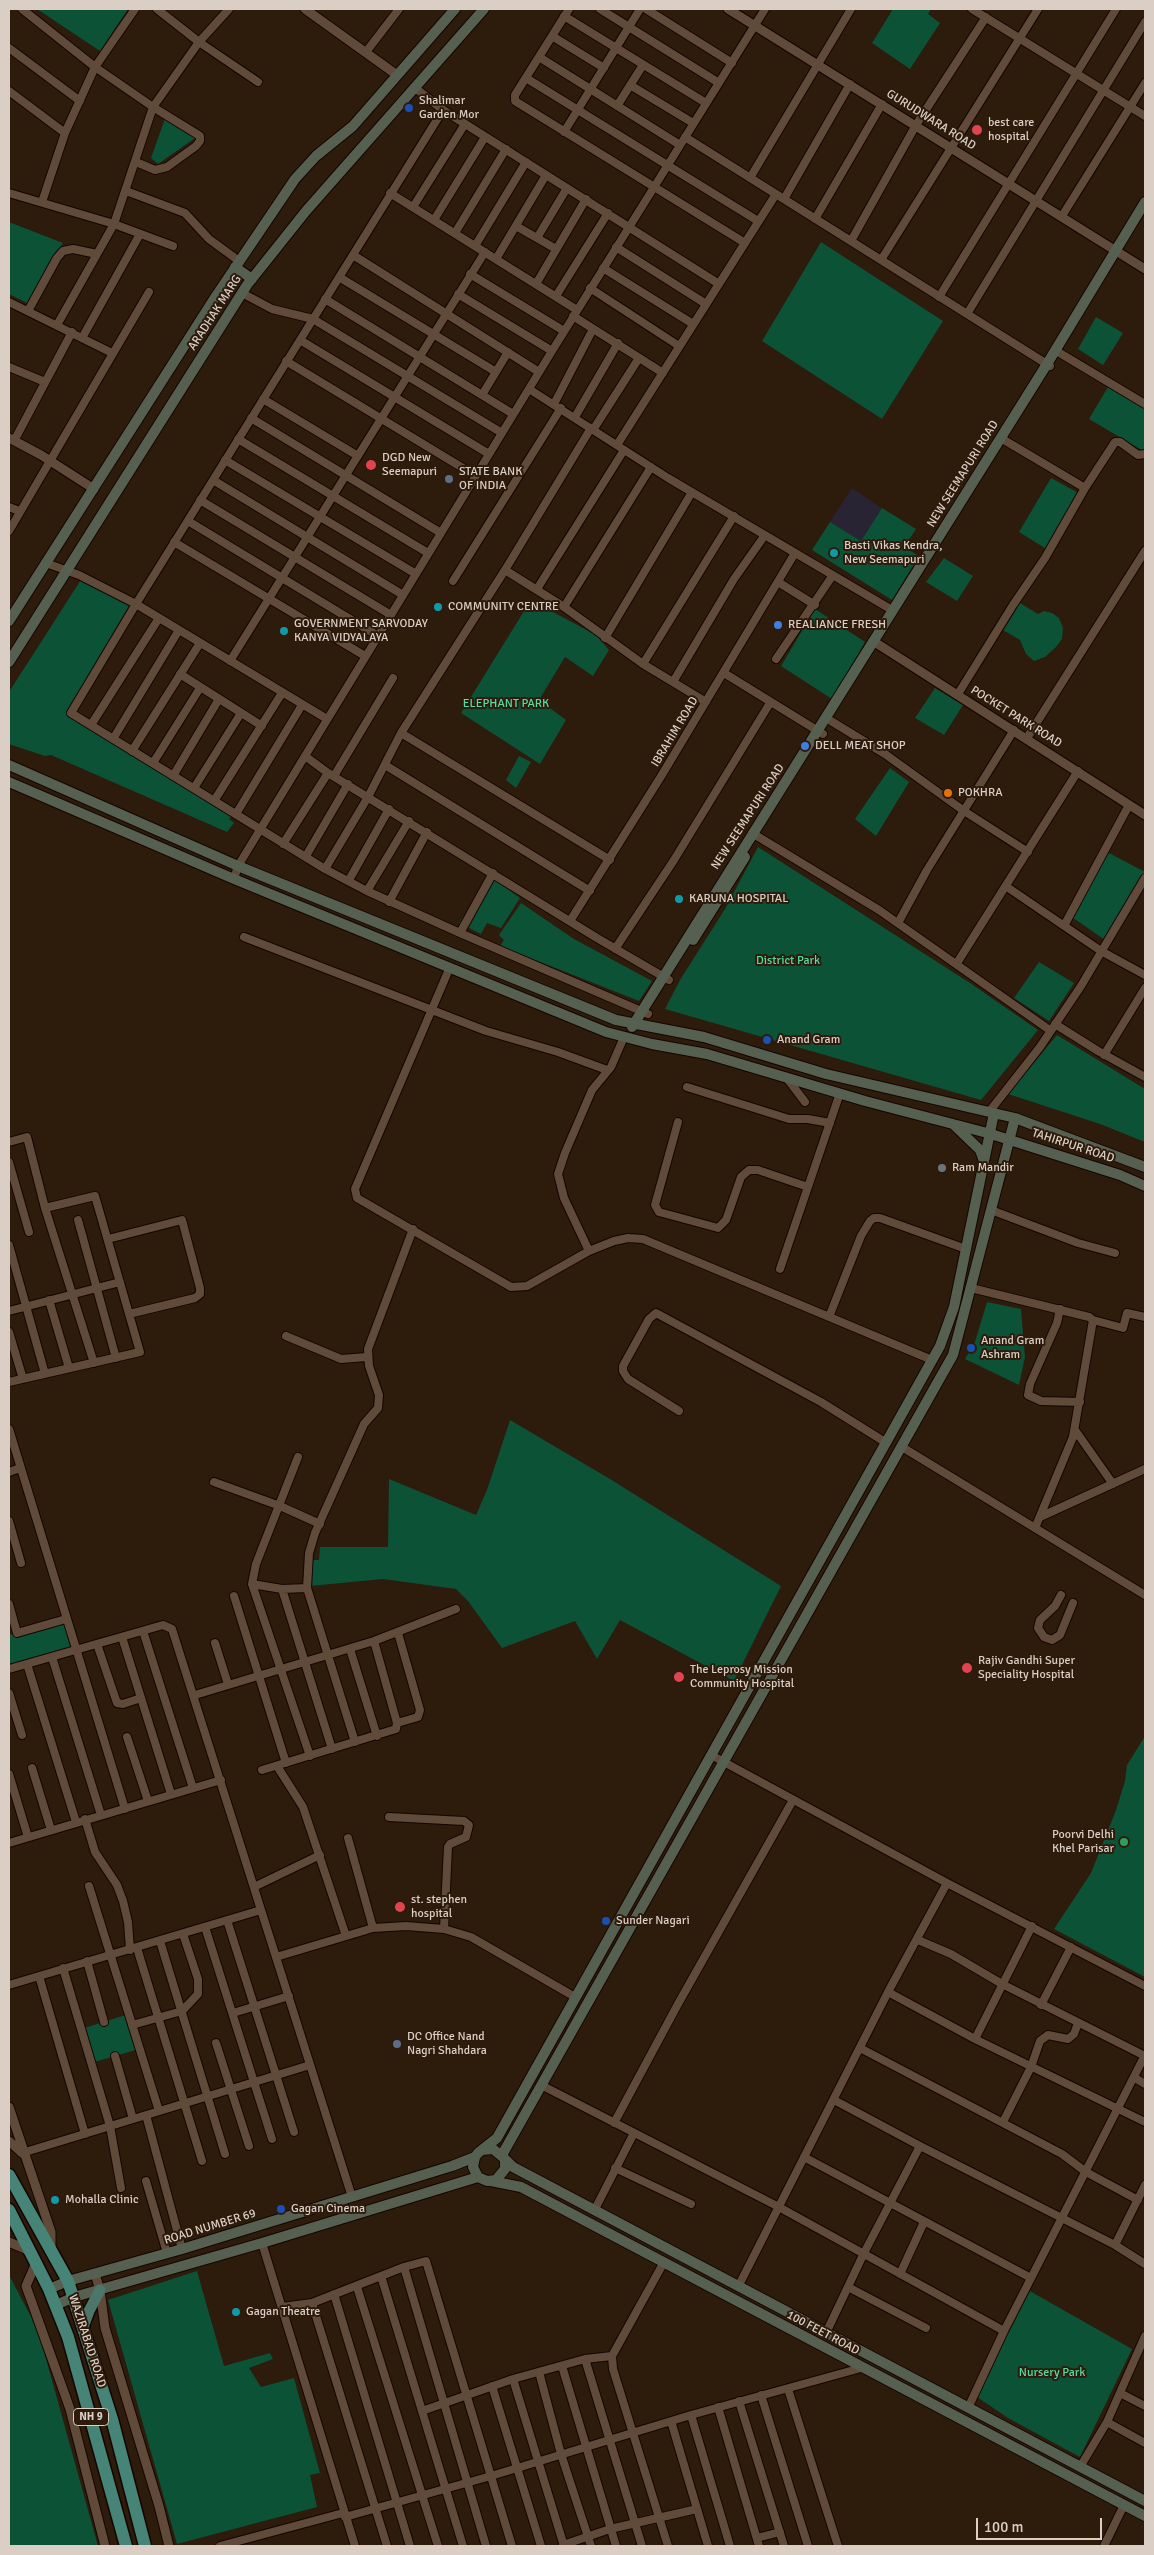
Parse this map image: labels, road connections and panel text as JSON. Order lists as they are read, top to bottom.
{
  "streets": {
    "highway": ["WAZIRABAD ROAD", "NH 9"],
    "main road": [
      "ARADHAK MARG",
      "NEW SEEMAPURI ROAD",
      "TAHIRPUR ROAD",
      "ROAD NUMBER 69",
      "100 FEET ROAD"
    ],
    "street": ["GURUDWARA ROAD", "POCKET PARK ROAD", "IBRAHIM ROAD"]
  },
  "crossings": [
    ["GURUDWARA ROAD", "NEW SEEMAPURI ROAD"],
    ["NEW SEEMAPURI ROAD", "POCKET PARK ROAD"],
    ["NEW SEEMAPURI ROAD", "TAHIRPUR ROAD"],
    ["ROAD NUMBER 69", "100 FEET ROAD"],
    ["ROAD NUMBER 69", "WAZIRABAD ROAD"]
  ],
  "parks": ["ELEPHANT PARK", "District Park", "Nursery Park"],
  "places": [
    "Shalimar Garden Mor",
    "best care hospital",
    "DGD New Seemapuri",
    "STATE BANK OF INDIA",
    "Basti Vikas Kendra, New Seemapuri",
    "COMMUNITY CENTRE",
    "REALIANCE FRESH",
    "GOVERNMENT SARVODAY KANYA VIDYALAYA",
    "DELL MEAT SHOP",
    "POKHRA",
    "KARUNA HOSPITAL",
    "Anand Gram",
    "Ram Mandir",
    "Anand Gram Ashram",
    "Rajiv Gandhi Super Speciality Hospital",
    "The Leprosy Mission Community Hospital",
    "Poorvi Delhi Khel Parisar",
    "st. stephen hospital",
    "Sunder Nagari",
    "DC Office Nand Nagri Shahdara",
    "Mohalla Clinic",
    "Gagan Cinema",
    "Gagan Theatre"
  ],
  "scale_bar": "100 m"
}
